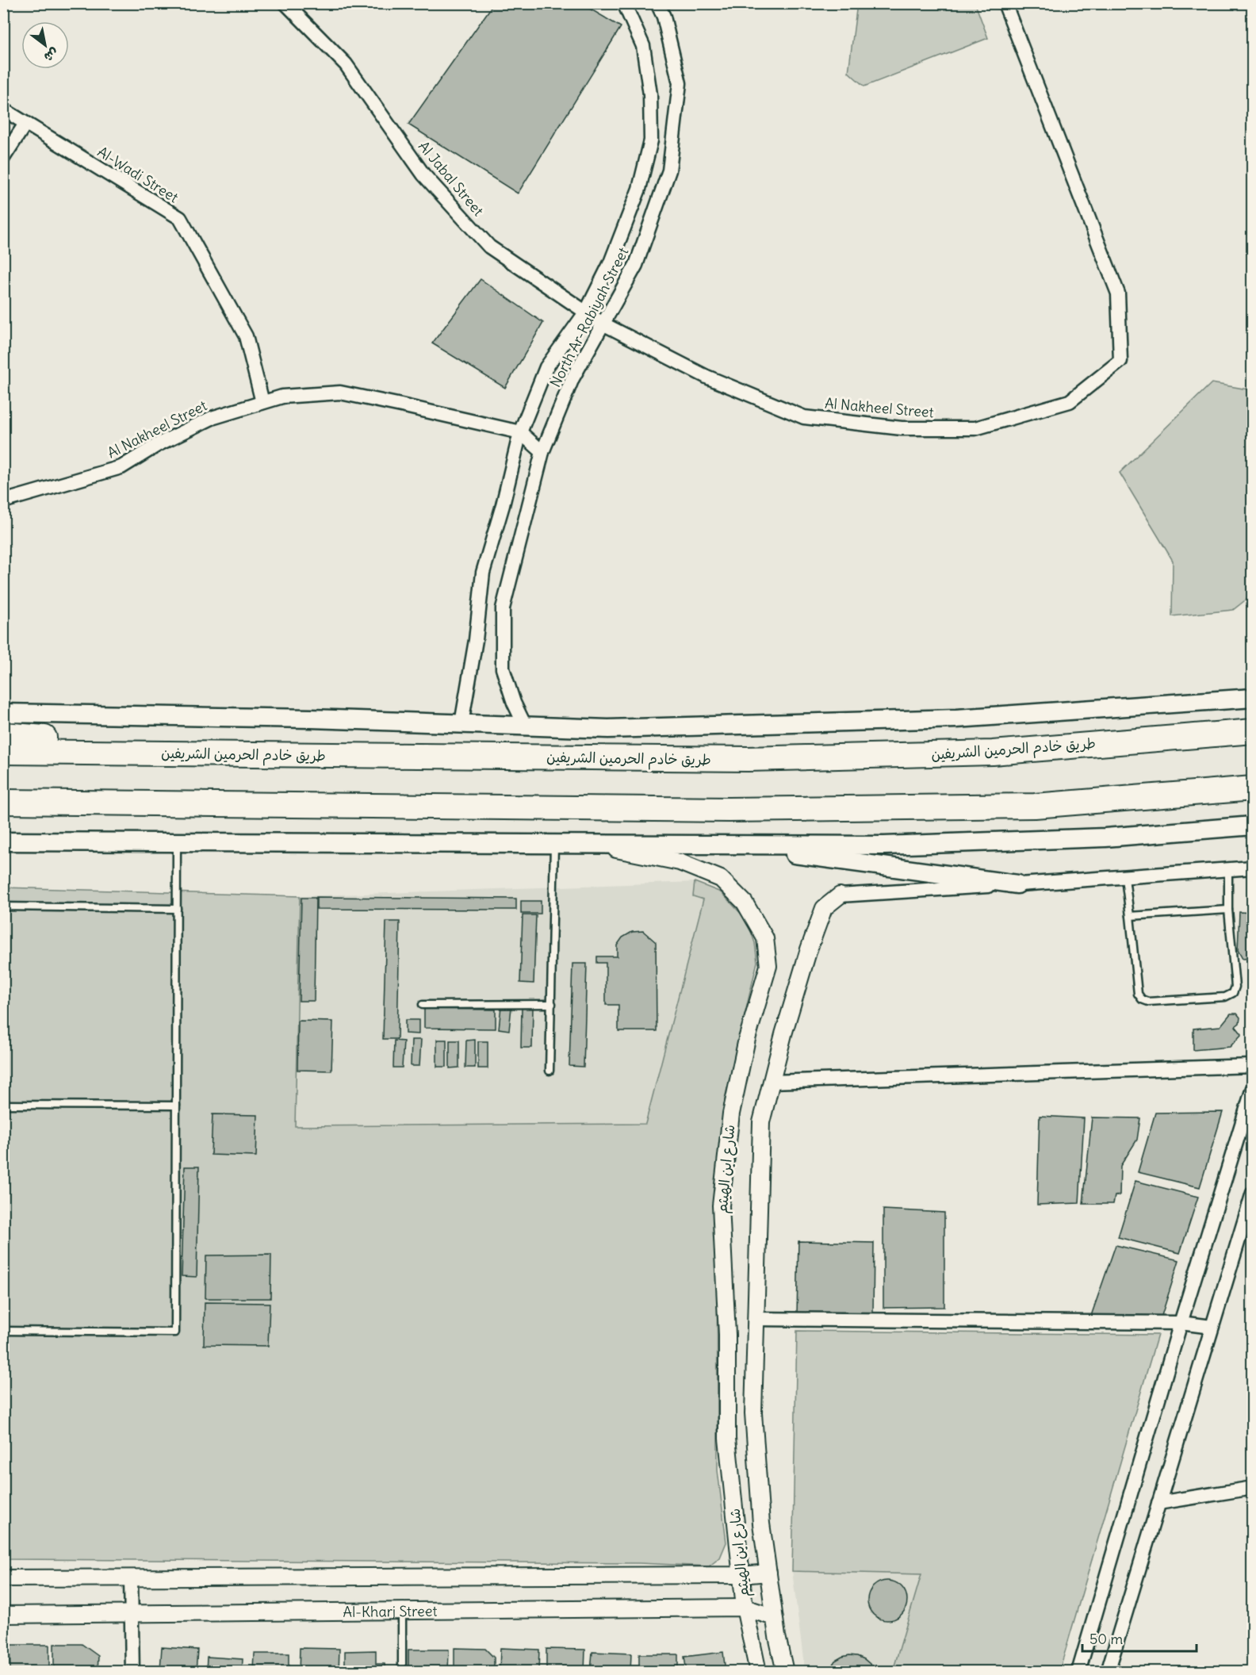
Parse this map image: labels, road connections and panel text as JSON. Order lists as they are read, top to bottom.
{
  "streets": {
    "highway": ["طريق خادم الحرمين الشريفين"],
    "street": [
      "Al-Wadi Street",
      "Al Jabal Street",
      "North Ar-Rabiyah Street",
      "Al Nakheel Street",
      "شارع ابن الهيثم",
      "Al-Kharj Street"
    ]
  },
  "crossings": [
    ["Al-Wadi Street", "Al Nakheel Street"],
    ["Al Jabal Street", "North Ar-Rabiyah Street"],
    ["Al Jabal Street", "Al Nakheel Street"],
    ["North Ar-Rabiyah Street", "Al Nakheel Street"],
    ["شارع ابن الهيثم", "Al-Kharj Street"]
  ],
  "scale_bar": "50 m",
  "north": "bottom right"
}
